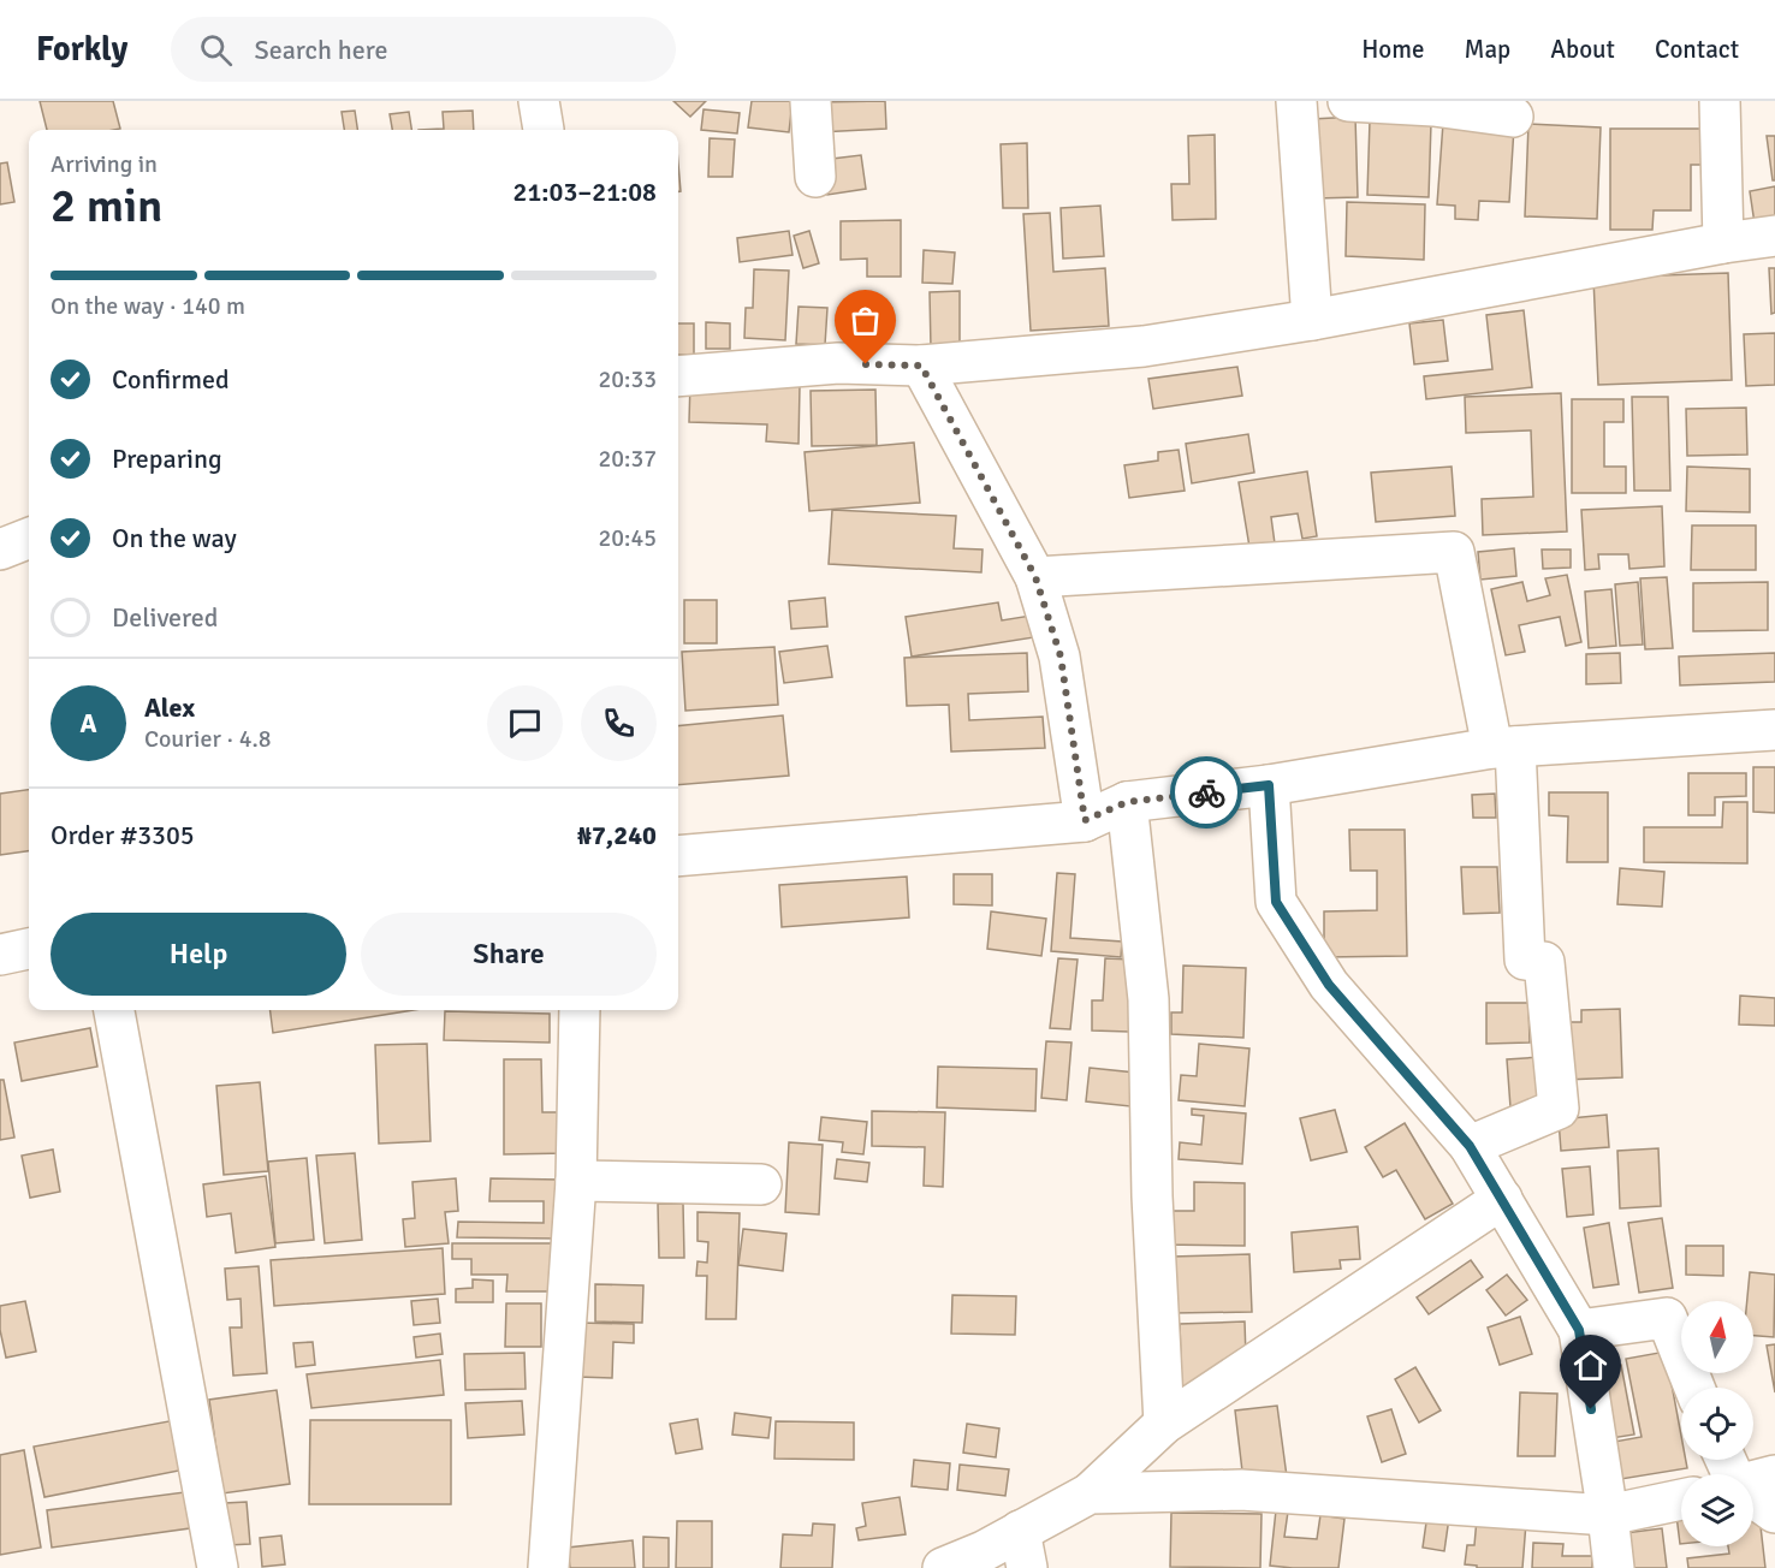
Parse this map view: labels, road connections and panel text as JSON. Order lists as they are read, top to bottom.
{
  "north": "top",
  "page": {
    "header": "Forkly",
    "search": "Search here",
    "nav": [
      "Home",
      "Map",
      "About",
      "Contact"
    ],
    "heading": ["2 min", "Arriving in", "21:03–21:08"],
    "panel": [
      "Alex",
      "Courier · 4.8",
      "Order #3305",
      "₦7,240"
    ],
    "bar": "On the way · 140 m",
    "list": [
      ["Confirmed", "20:33"],
      ["Preparing", "20:37"],
      ["On the way", "20:45"],
      "Delivered"
    ],
    "round": "A",
    "buttons": ["Help", "Share"]
  }
}
